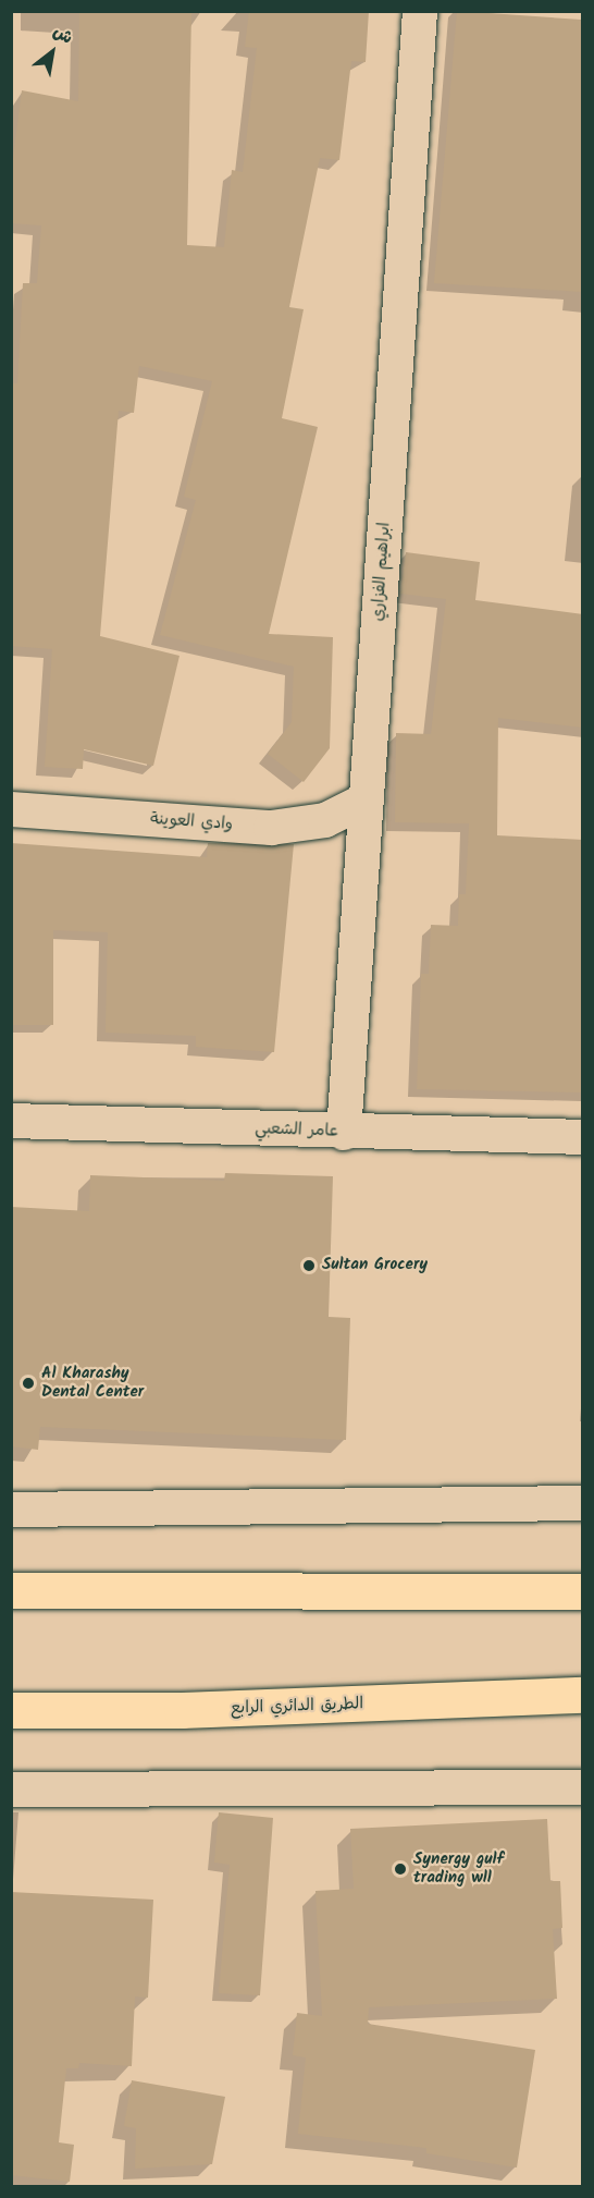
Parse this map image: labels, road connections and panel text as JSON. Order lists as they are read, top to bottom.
{
  "streets": {
    "main road": ["الطريق الدائري الرابع"],
    "street": ["ابراهيم الفزاري", "وادي العوينة", "عامر الشعبي"]
  },
  "crossings": [
    ["ابراهيم الفزاري", "وادي العوينة"],
    ["ابراهيم الفزاري", "عامر الشعبي"]
  ],
  "places": ["Sultan Grocery", "Al Kharashy Dental Center", "Synergy gulf trading wll"],
  "north": "top right"
}
